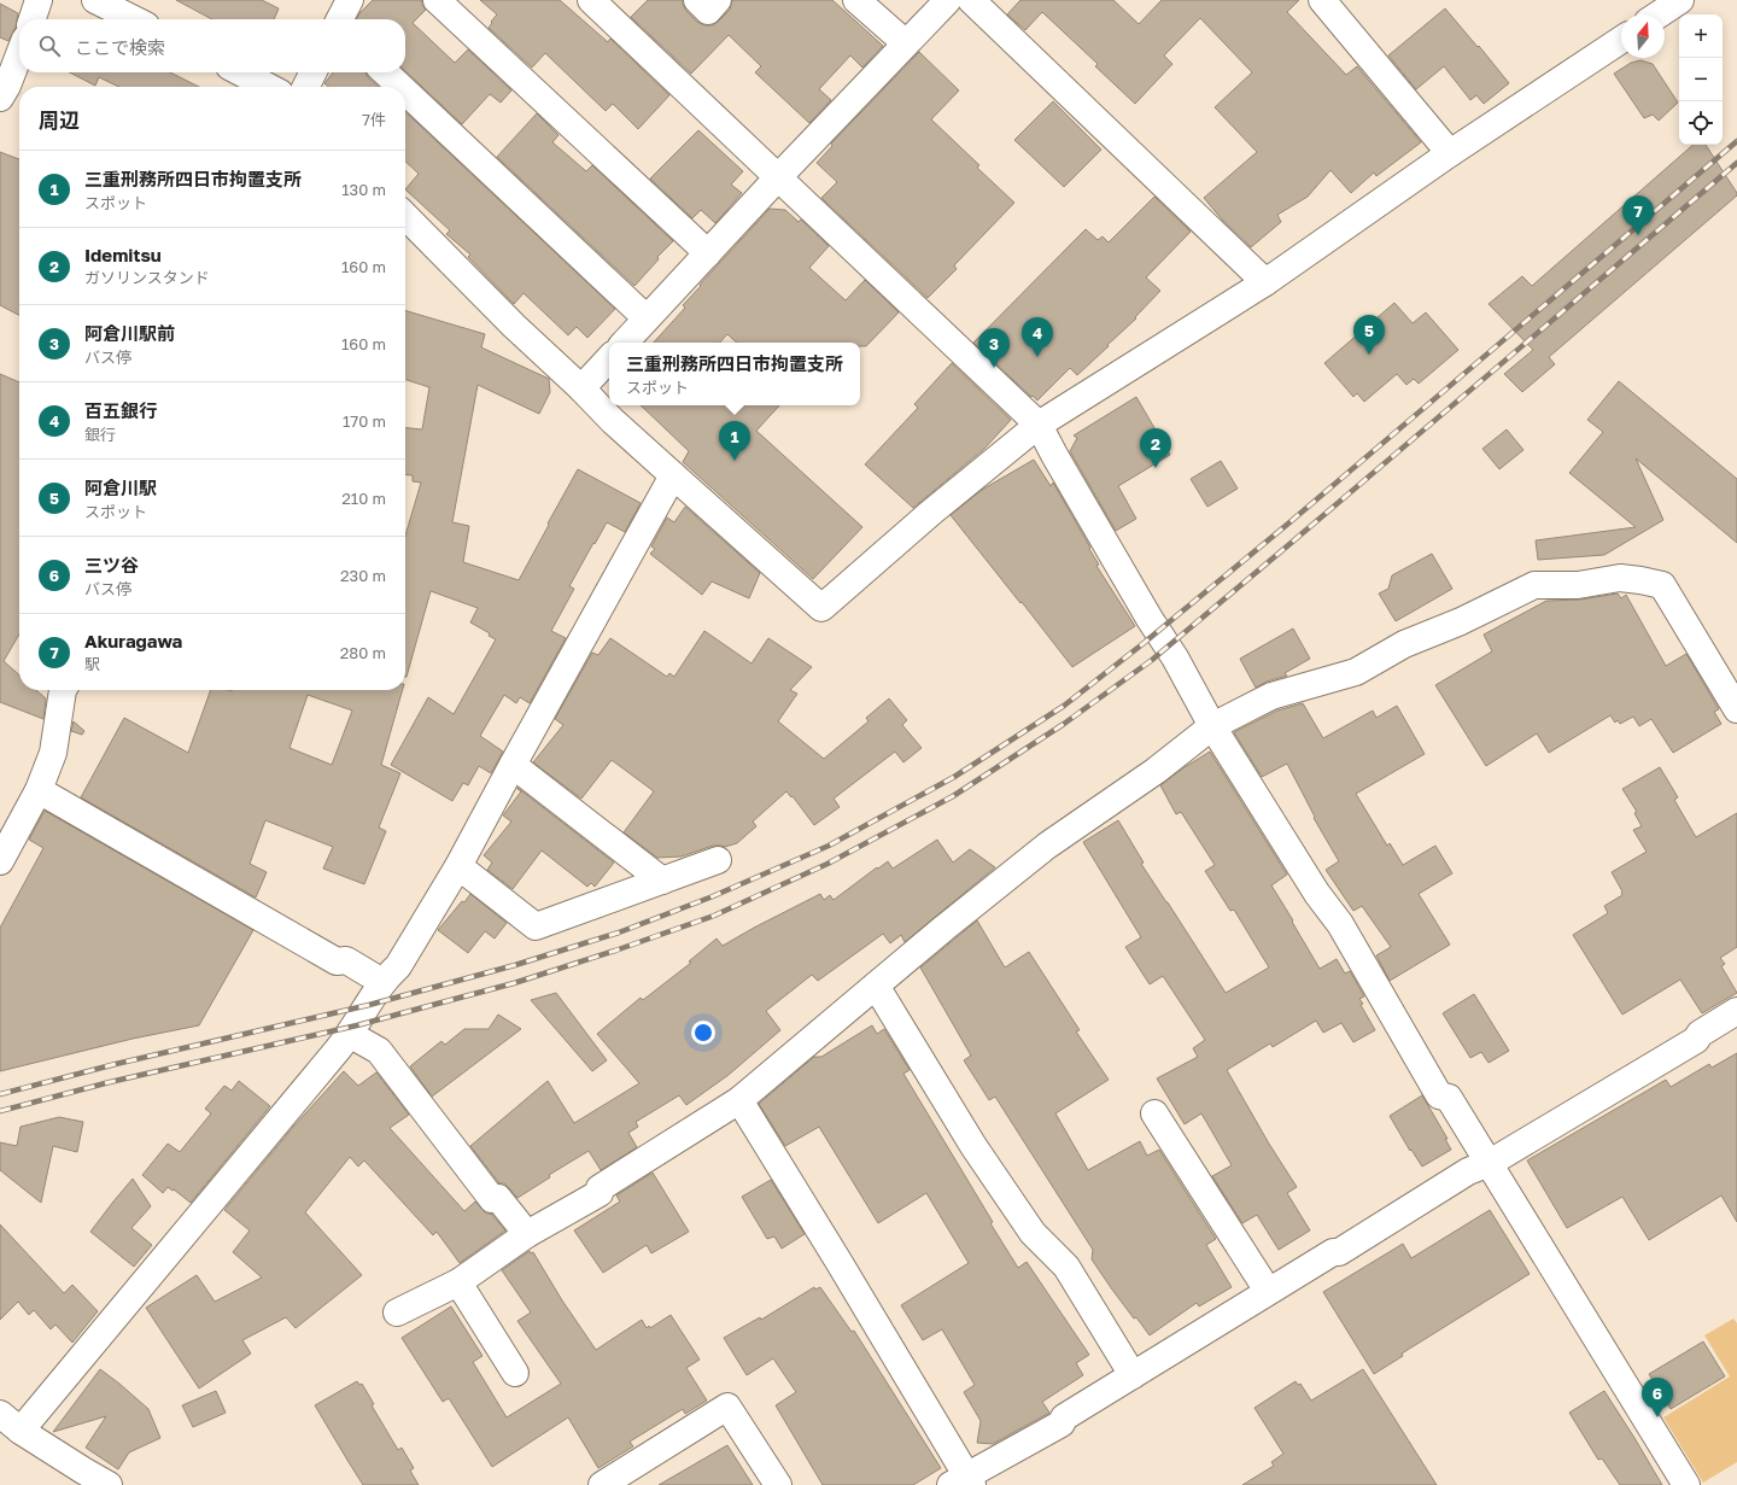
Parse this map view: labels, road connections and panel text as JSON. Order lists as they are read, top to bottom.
{
  "north": "top",
  "page": {
    "map_buttons": ["+", "−"],
    "search": "ここで検索",
    "heading": ["周辺", "7件"],
    "list": [
      {
        "mark": "1",
        "name": "三重刑務所四日市拘置支所",
        "note": "スポット",
        "value": "130 m"
      },
      {
        "mark": "2",
        "name": "Idemitsu",
        "note": "ガソリンスタンド",
        "value": "160 m"
      },
      {
        "mark": "3",
        "name": "阿倉川駅前",
        "note": "バス停",
        "value": "160 m"
      },
      {
        "mark": "4",
        "name": "百五銀行",
        "note": "銀行",
        "value": "170 m"
      },
      {
        "mark": "5",
        "name": "阿倉川駅",
        "note": "スポット",
        "value": "210 m"
      },
      {
        "mark": "6",
        "name": "三ツ谷",
        "note": "バス停",
        "value": "230 m"
      },
      {
        "mark": "7",
        "name": "Akuragawa",
        "note": "駅",
        "value": "280 m"
      }
    ],
    "pins": [
      "7",
      "5",
      "4",
      "3",
      "1",
      "2",
      "6"
    ],
    "popup": ["三重刑務所四日市拘置支所", "スポット"]
  }
}
